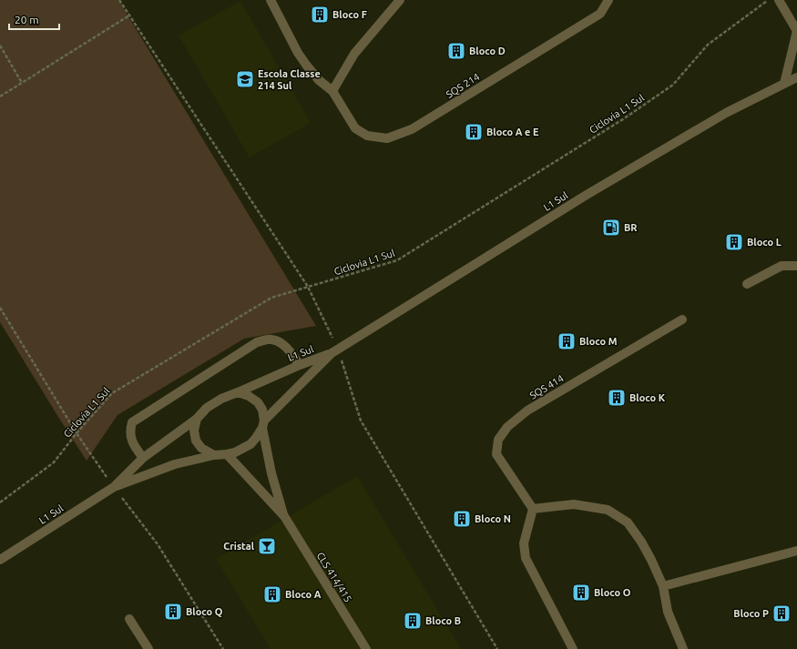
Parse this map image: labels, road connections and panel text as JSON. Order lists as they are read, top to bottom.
{
  "streets": {
    "street": [
      "SQS 214",
      "L1 Sul",
      "SQS 414",
      "CLS 414/415"
    ],
    "path": ["Ciclovia L1 Sul"]
  },
  "crossings": [
    ["L1 Sul", "CLS 414/415"]
  ],
  "places": {
    "building": [
      "Bloco F",
      "Bloco D",
      "Bloco A e E",
      "Bloco L",
      "Bloco M",
      "Bloco K",
      "Bloco N",
      "Bloco O",
      "Bloco A",
      "Bloco Q",
      "Bloco P",
      "Bloco B"
    ],
    "school or university": ["Escola Classe 214 Sul"],
    "fuel station": ["BR"],
    "bar": ["Cristal"]
  },
  "scale_bar": "20 m"
}
